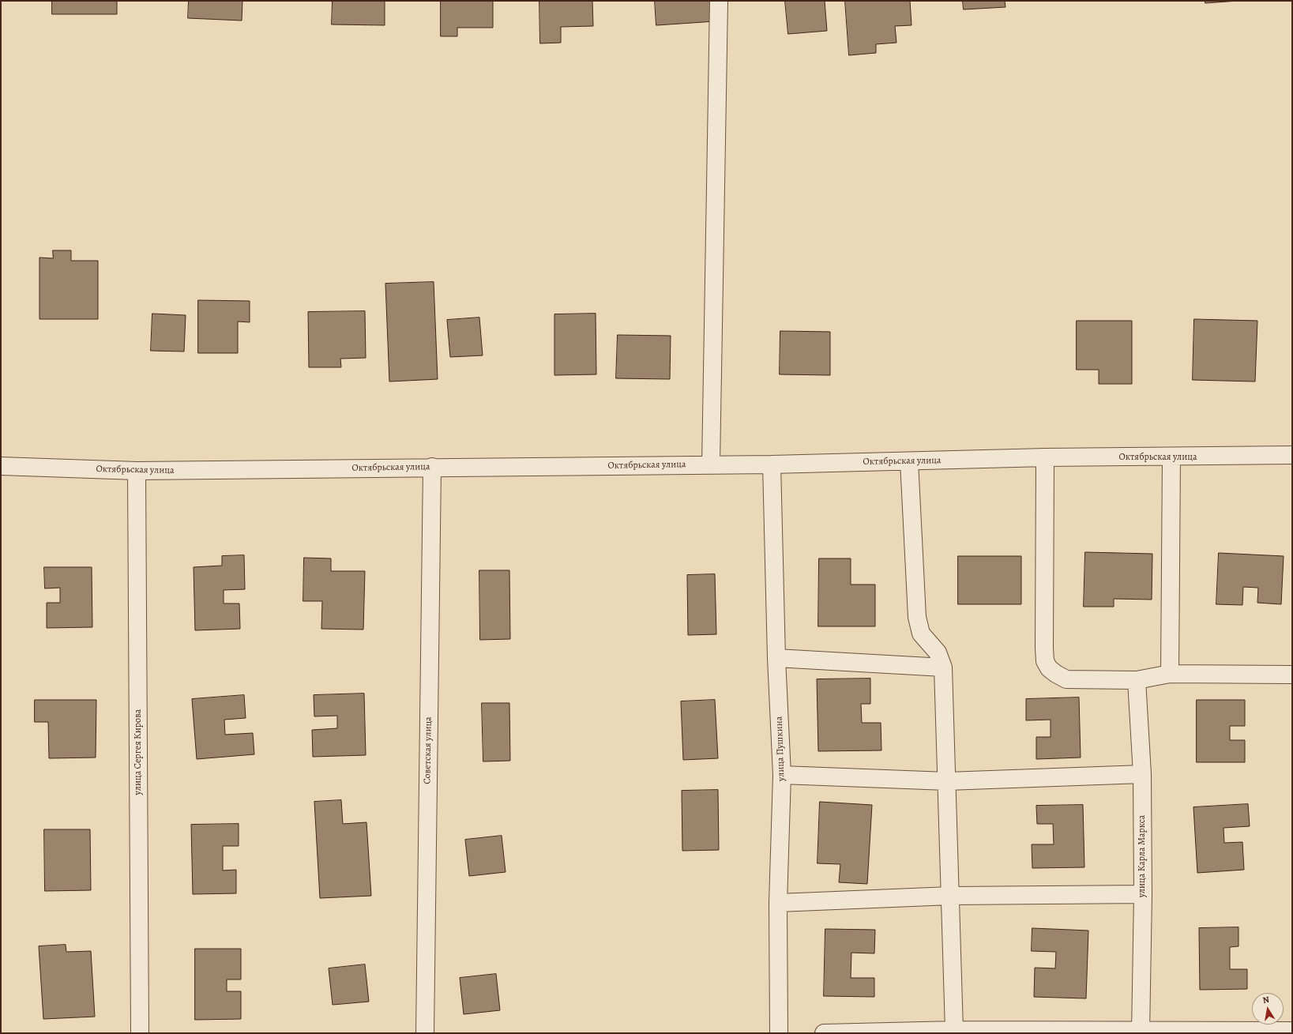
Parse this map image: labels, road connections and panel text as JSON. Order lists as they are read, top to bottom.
{
  "streets": {
    "street": [
      "Октябрьская улица",
      "улица Пушкина",
      "Советская улица",
      "улица Сергея Кирова",
      "улица Карла Маркса"
    ]
  },
  "crossings": [
    ["Октябрьская улица", "улица Пушкина"],
    ["Октябрьская улица", "Советская улица"],
    ["Октябрьская улица", "улица Сергея Кирова"]
  ],
  "north": "top"
}
